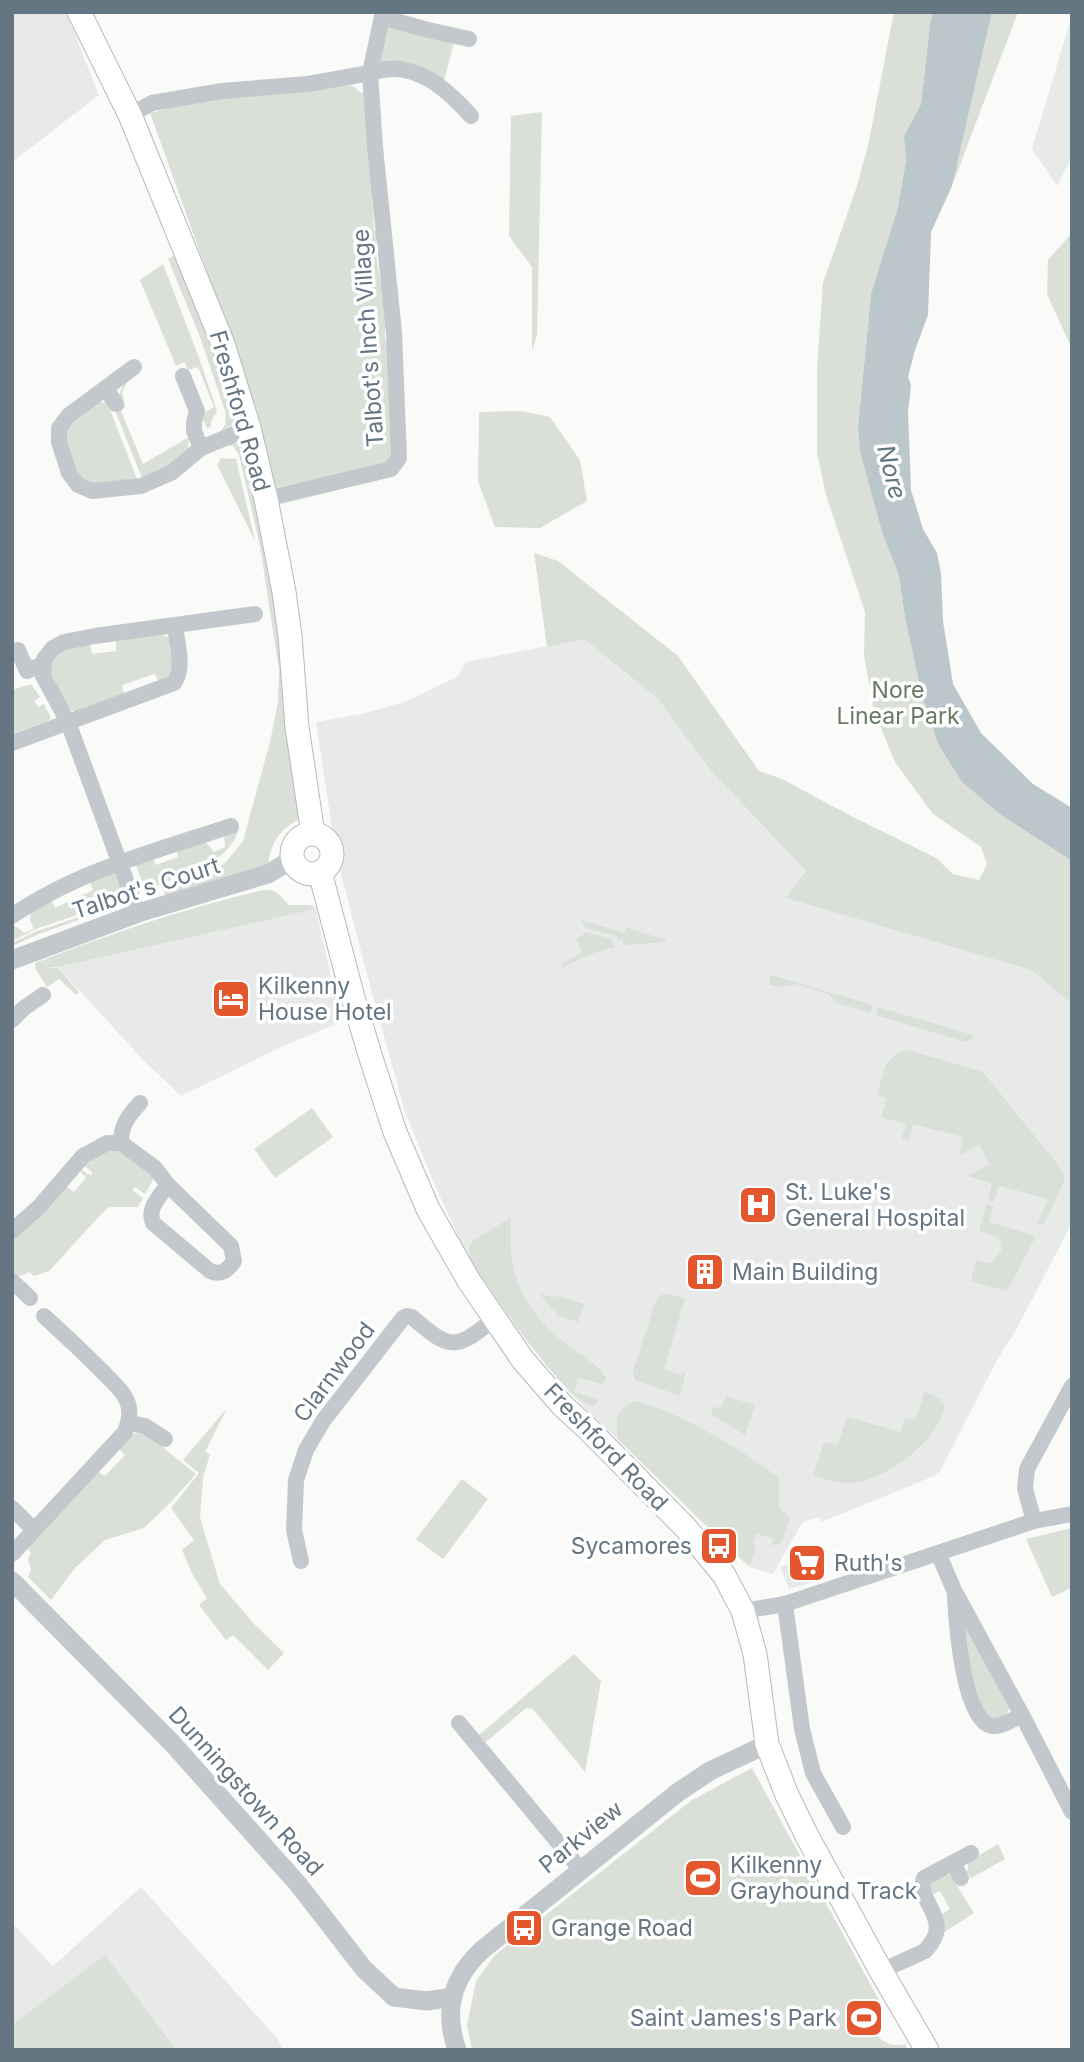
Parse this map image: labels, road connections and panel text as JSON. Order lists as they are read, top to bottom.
{
  "streets": {
    "main road": ["Freshford Road"],
    "street": [
      "Talbot's Inch Village",
      "Talbot's Court",
      "Clarnwood",
      "Dunningstown Road",
      "Parkview"
    ]
  },
  "crossings": [
    ["Talbot's Inch Village", "Freshford Road"],
    ["Freshford Road", "Talbot's Court"],
    ["Freshford Road", "Clarnwood"],
    ["Freshford Road", "Parkview"],
    ["Dunningstown Road", "Parkview"]
  ],
  "water": ["Nore"],
  "parks": ["Nore Linear Park"],
  "places": {
    "hotel": ["Kilkenny House Hotel"],
    "hospital": ["St. Luke's General Hospital"],
    "building": ["Main Building"],
    "bus stop": ["Sycamores", "Grange Road"],
    "supermarket": ["Ruth's"],
    "sports": ["Kilkenny Grayhound Track", "Saint James's Park"]
  }
}
